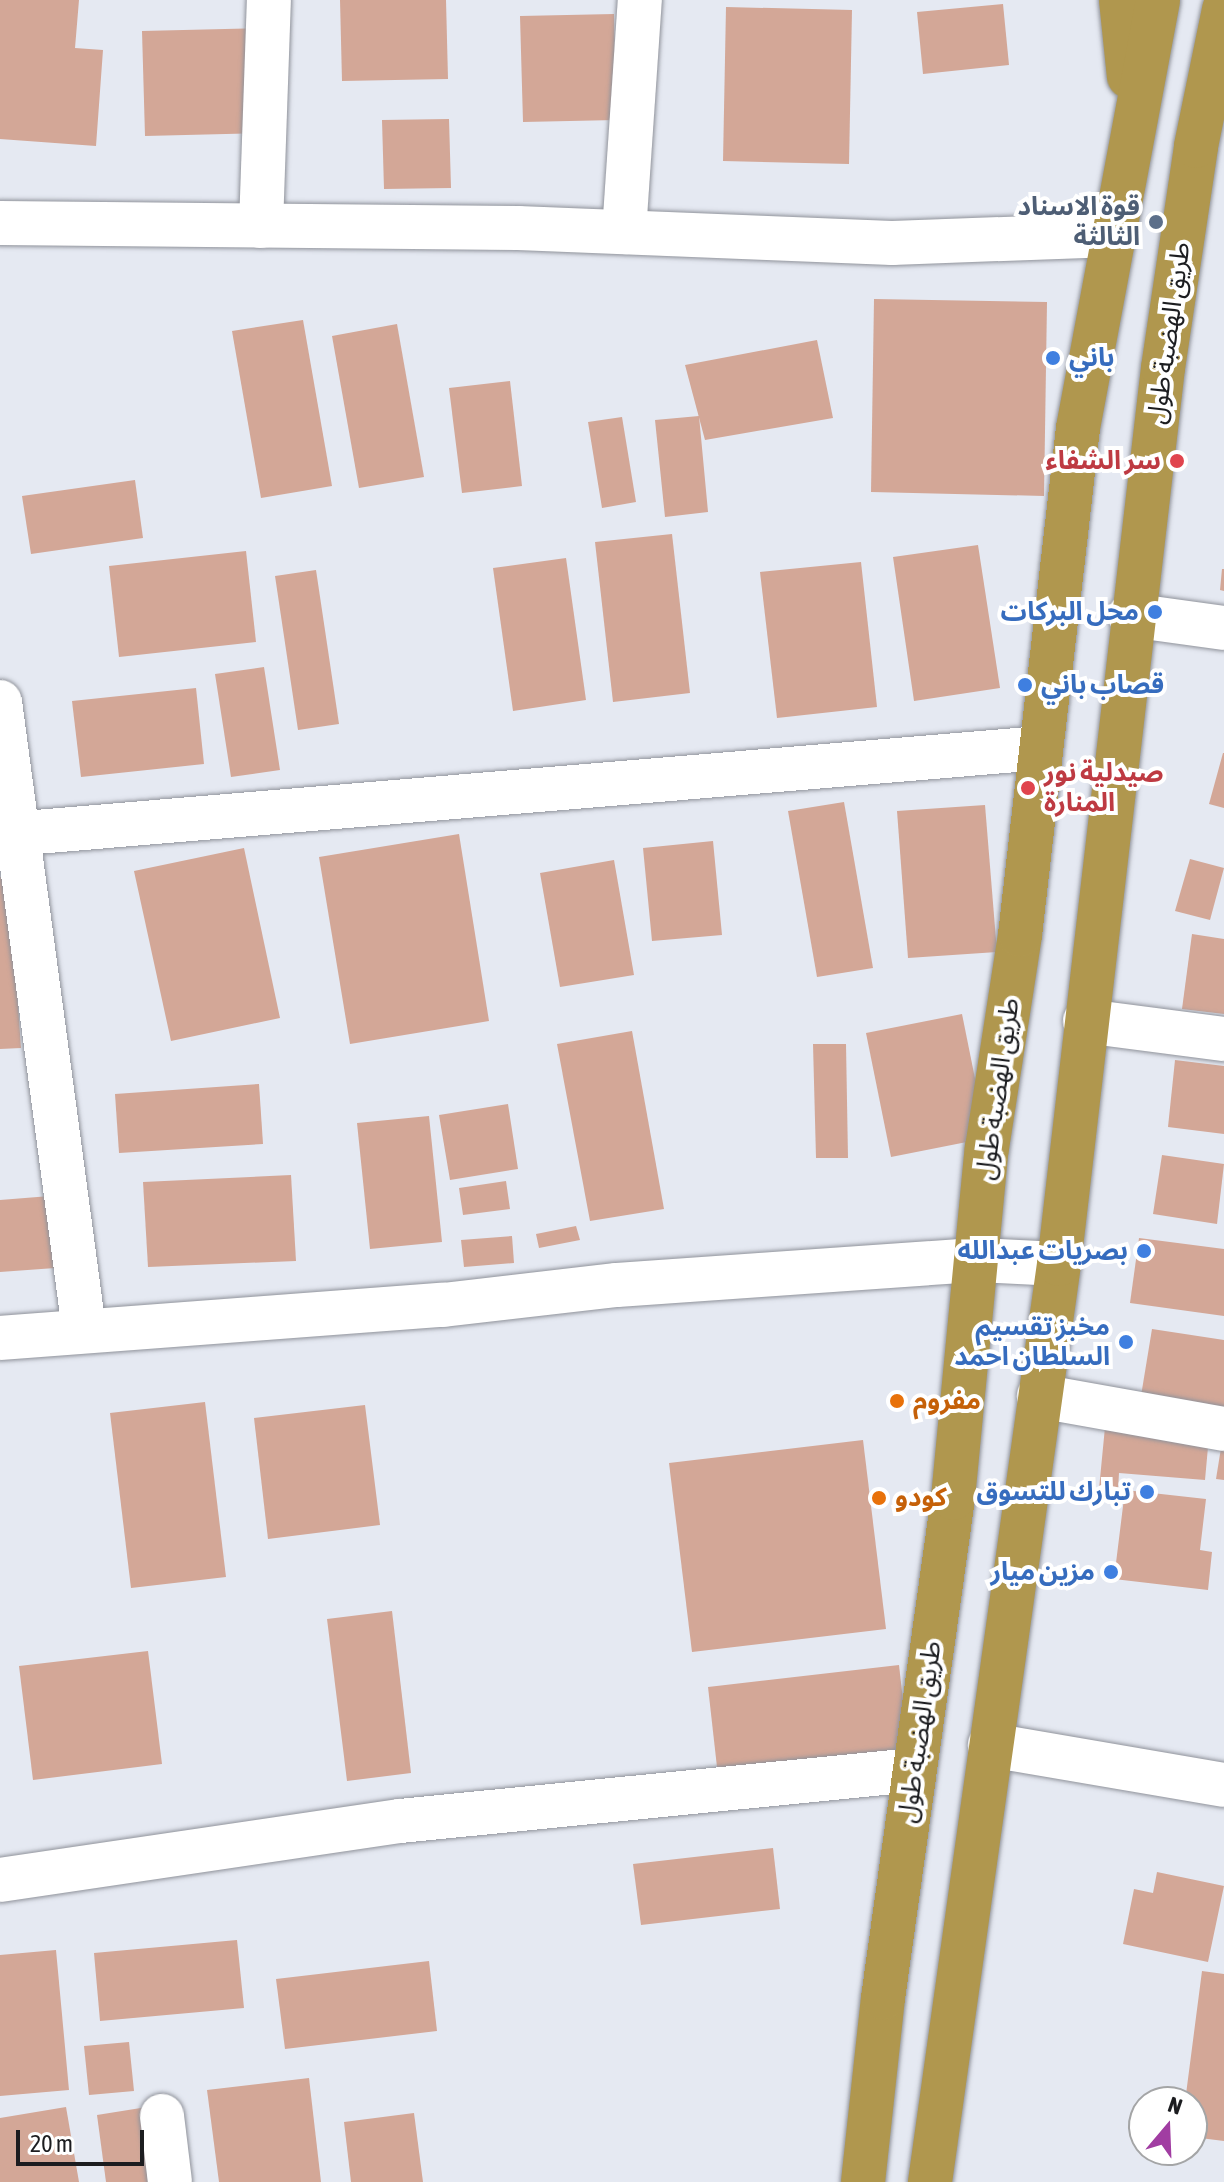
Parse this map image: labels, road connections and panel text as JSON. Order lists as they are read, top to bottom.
{
  "streets": {
    "highway": ["طريق الهضبة طول"]
  },
  "places": [
    "قوة الاسناد الثالثة",
    "باني",
    "سر الشفاء",
    "محل البركات",
    "قصاب باني",
    "صيدلية نور المنارة",
    "بصريات عبدالله",
    "مخبز تقسيم السلطان احمد",
    "مفروم",
    "تبارك للتسوق",
    "كودو",
    "مزين ميار"
  ],
  "scale_bar": "20 m",
  "north": "top"
}
